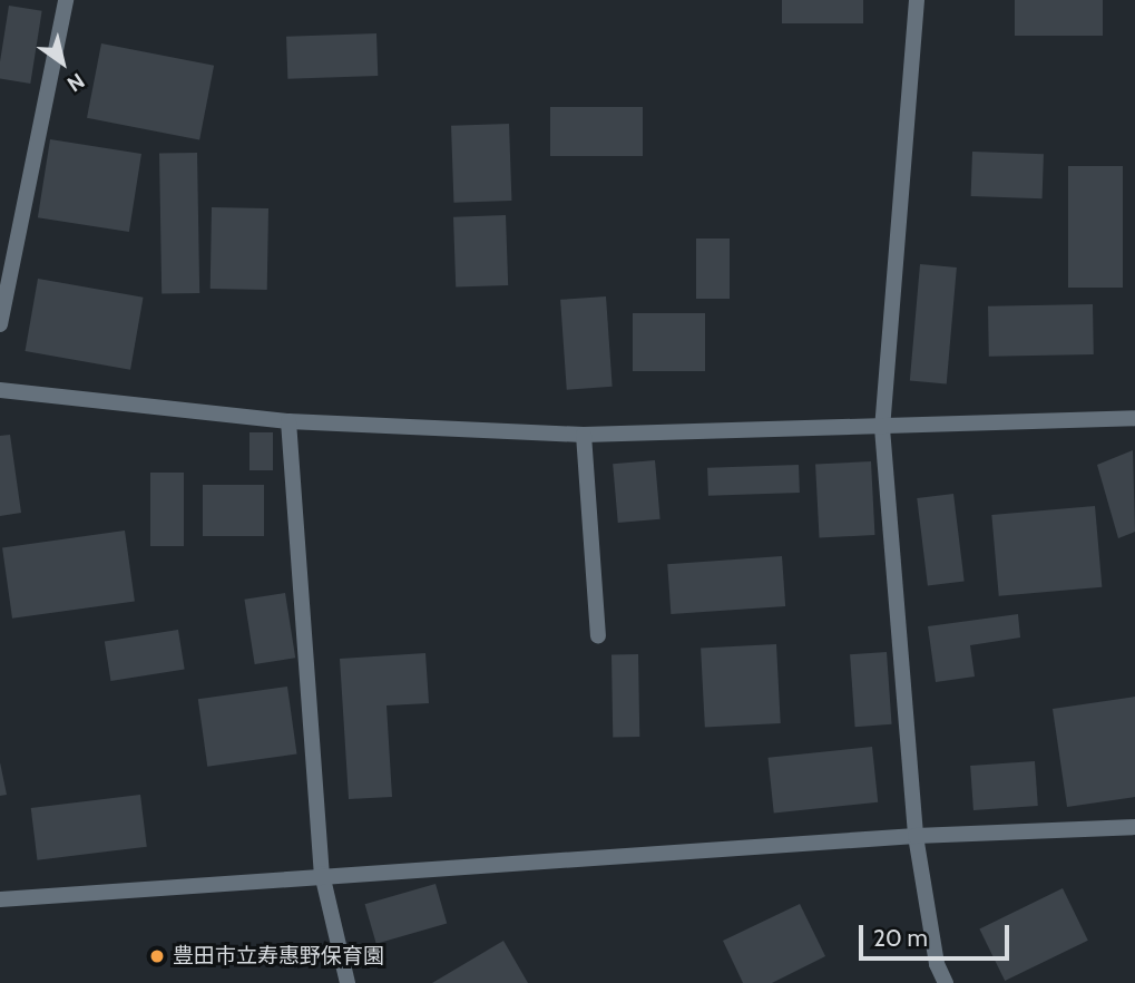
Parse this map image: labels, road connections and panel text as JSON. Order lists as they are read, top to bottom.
{
  "places": ["豊田市立寿惠野保育園"],
  "scale_bar": "20 m",
  "north": "bottom right"
}
